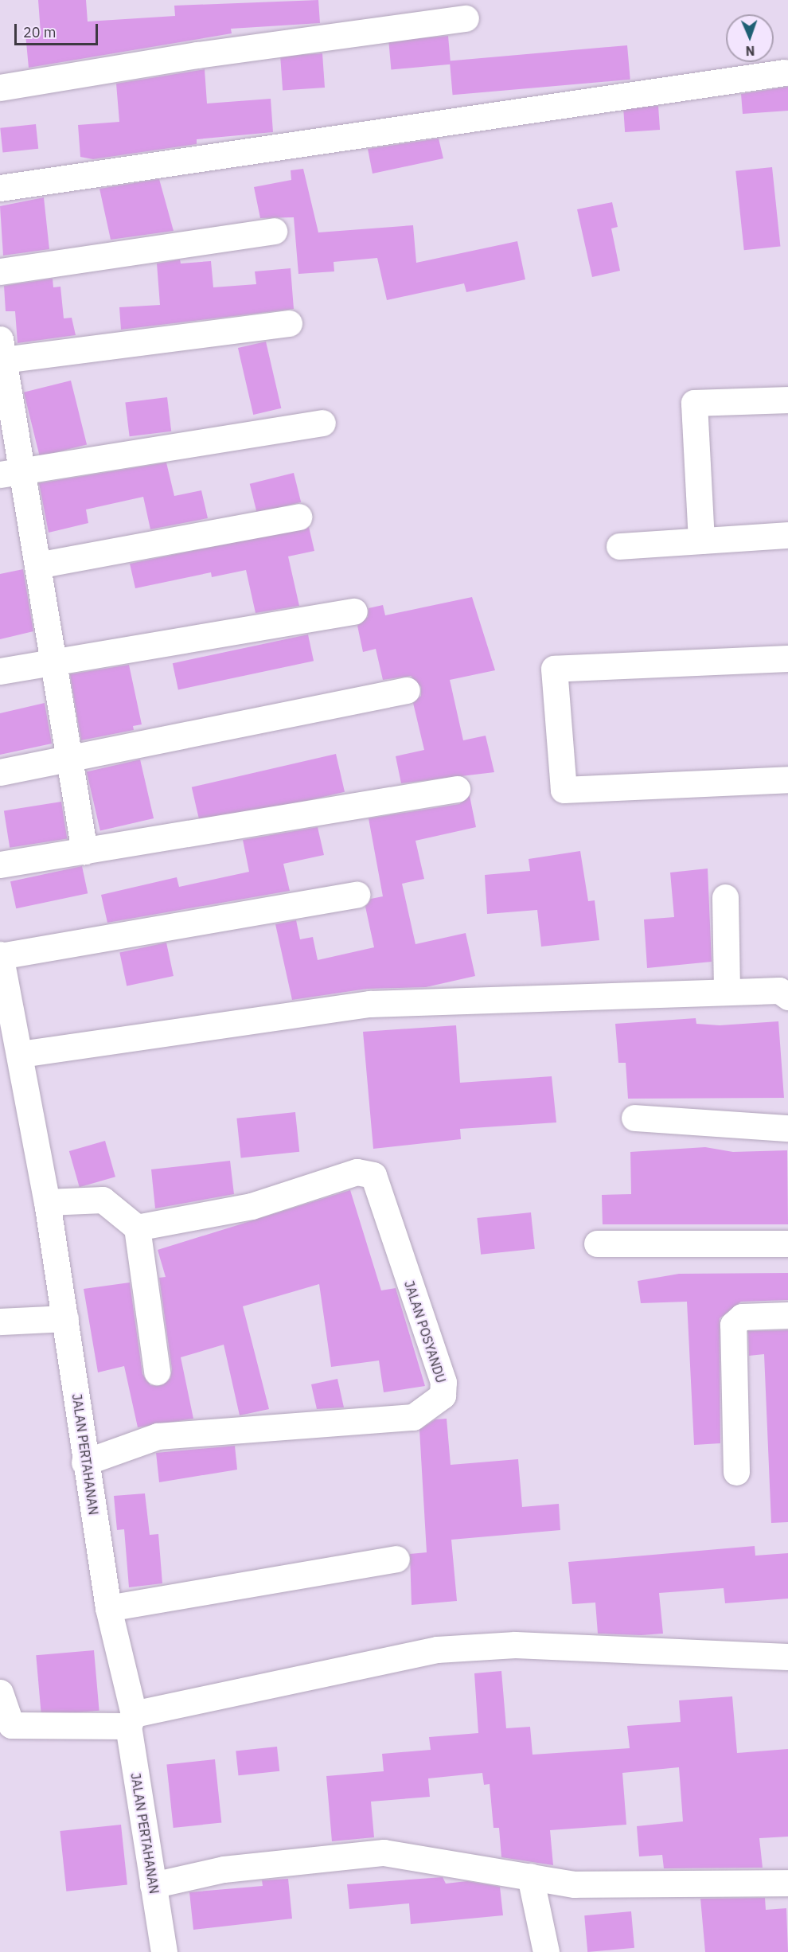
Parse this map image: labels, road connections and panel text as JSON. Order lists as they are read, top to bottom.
{
  "streets": {
    "street": ["JALAN POSYANDU", "JALAN PERTAHANAN"]
  },
  "crossings": [
    ["JALAN POSYANDU", "JALAN PERTAHANAN"]
  ],
  "scale_bar": "20 m",
  "north": "bottom"
}
